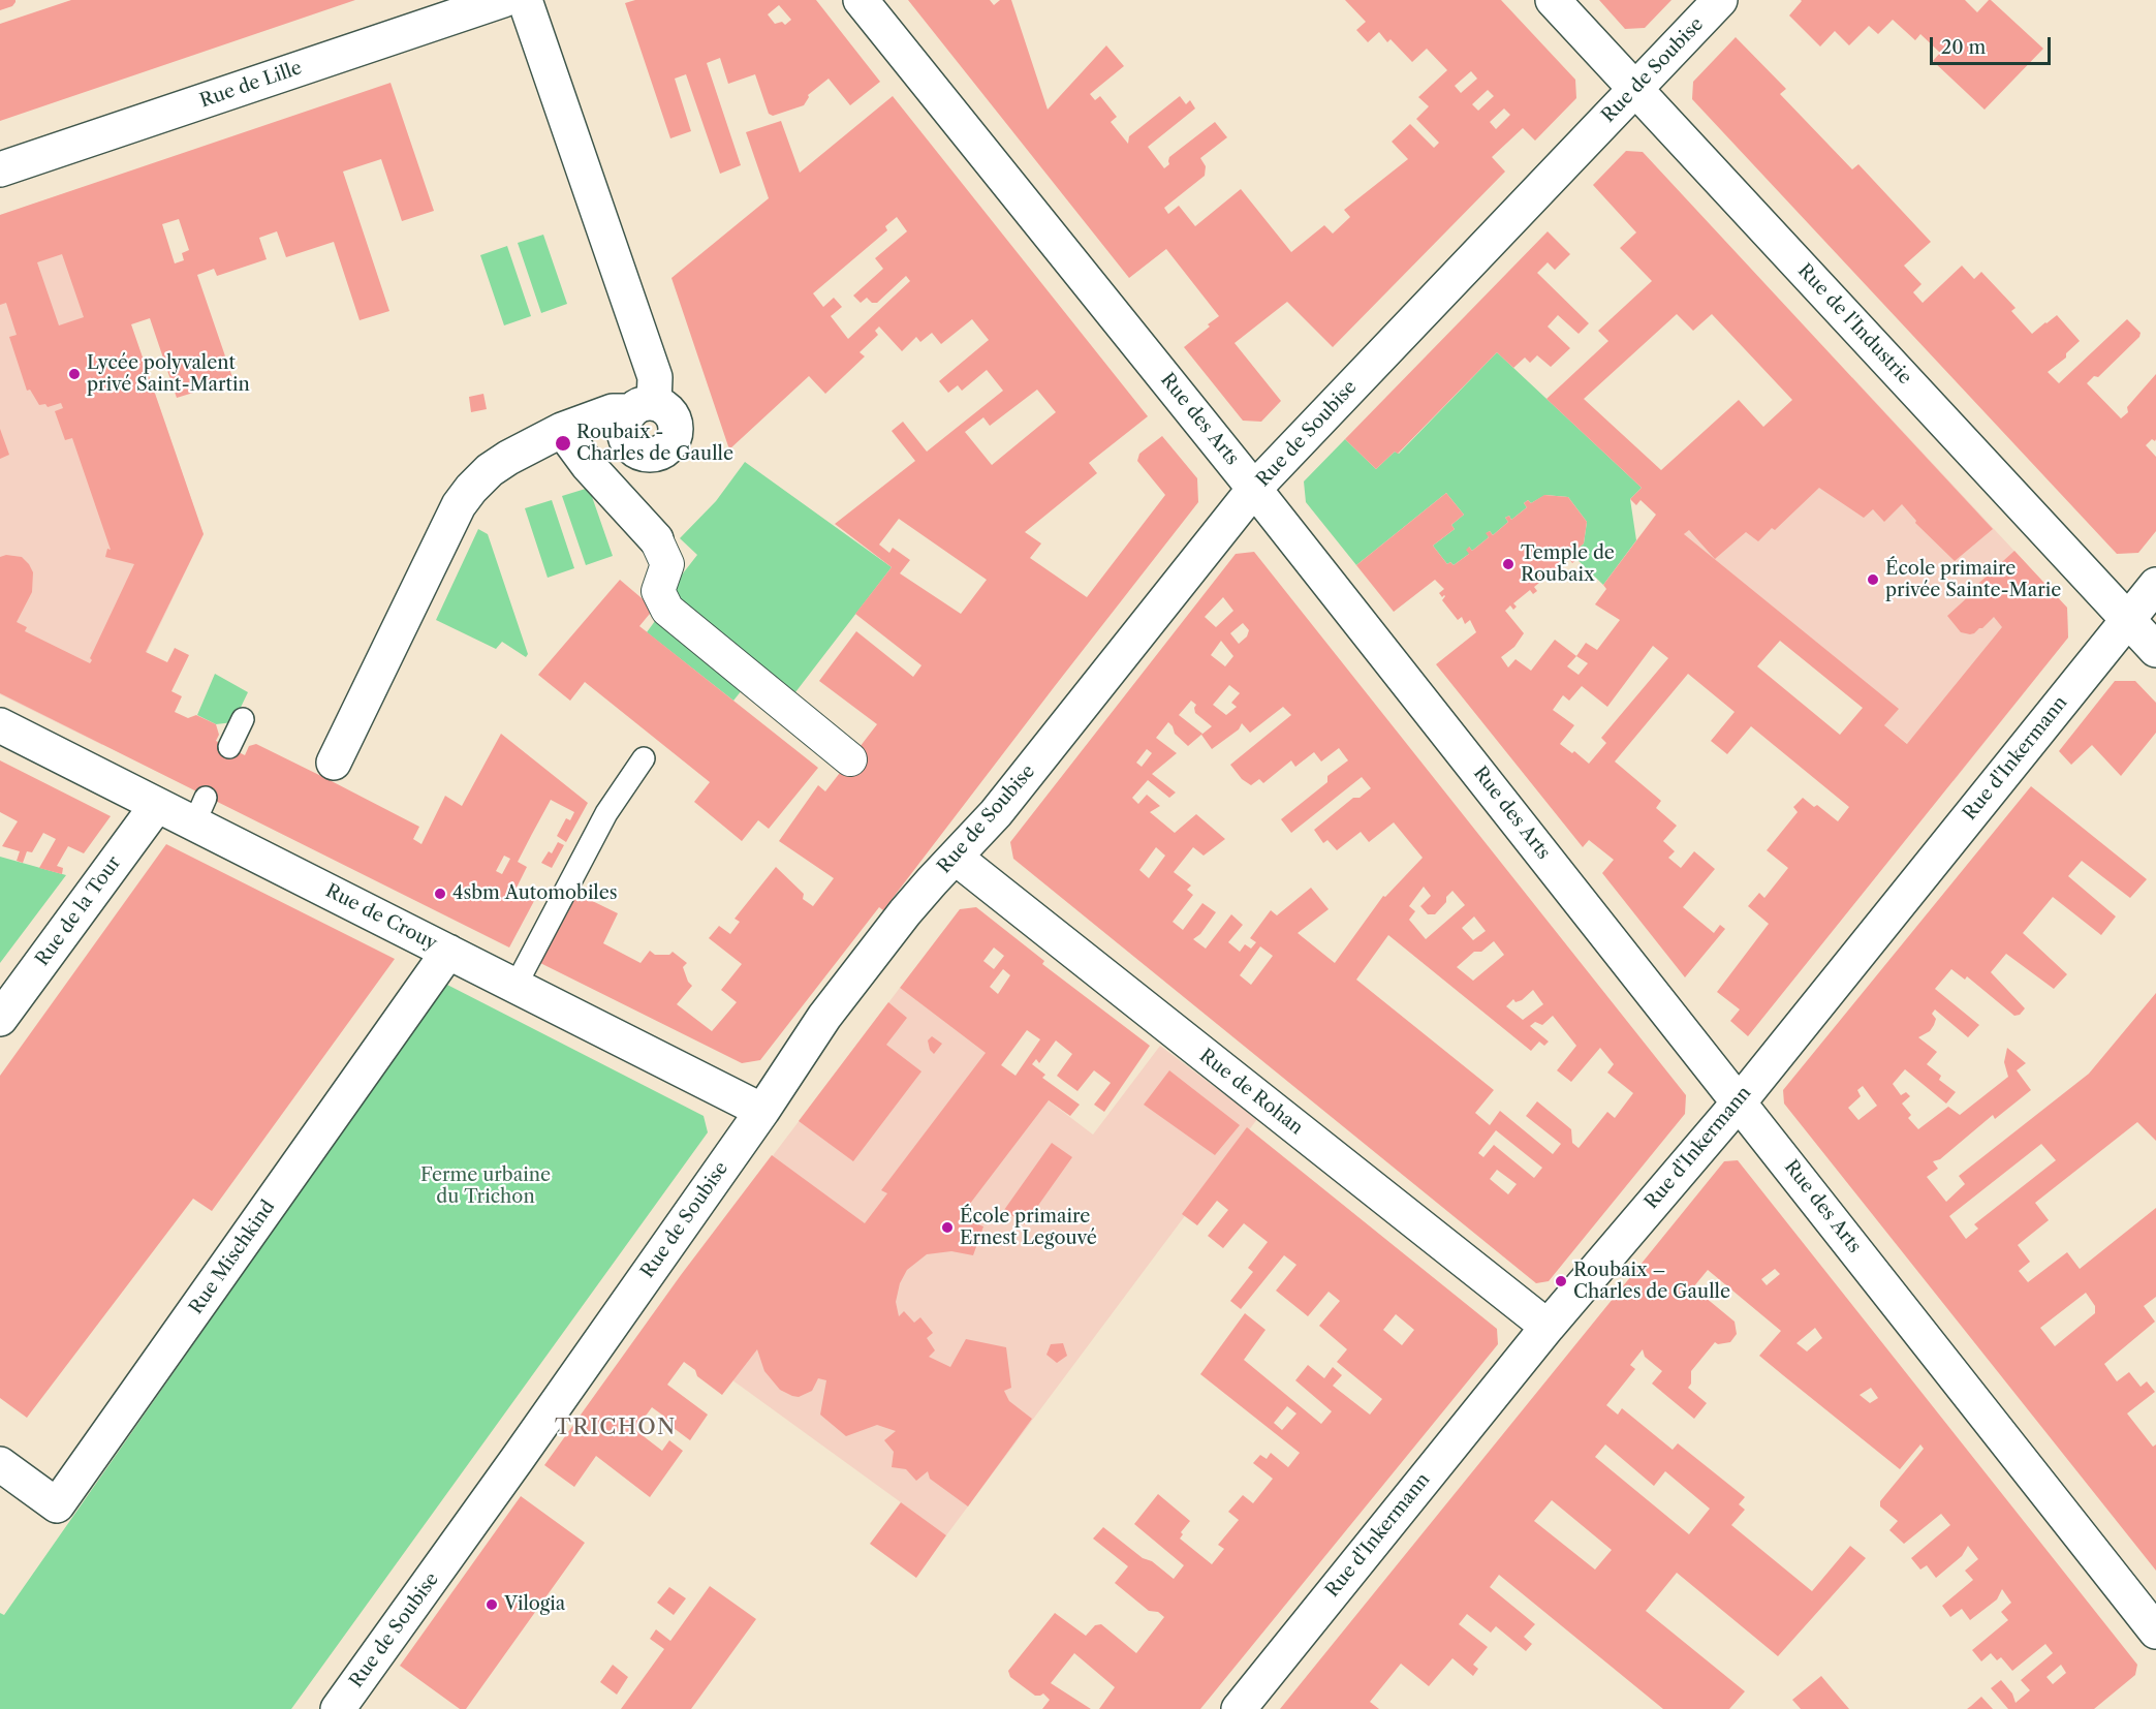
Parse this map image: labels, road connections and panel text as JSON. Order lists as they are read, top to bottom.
{
  "streets": {
    "street": [
      "Rue de Soubise",
      "Rue de Lille",
      "Rue de l'Industrie",
      "Rue des Arts",
      "Rue d'Inkermann",
      "Rue de la Tour",
      "Rue de Crouy",
      "Rue de Rohan",
      "Rue Mischkind"
    ]
  },
  "crossings": [
    ["Rue de Soubise", "Rue de l'Industrie"],
    ["Rue de Soubise", "Rue des Arts"],
    ["Rue de Soubise", "Rue de Crouy"],
    ["Rue de Soubise", "Rue de Rohan"],
    ["Rue de l'Industrie", "Rue d'Inkermann"],
    ["Rue des Arts", "Rue d'Inkermann"],
    ["Rue d'Inkermann", "Rue de Rohan"],
    ["Rue de la Tour", "Rue de Crouy"],
    ["Rue de Crouy", "Rue Mischkind"]
  ],
  "districts": ["TRICHON"],
  "parks": ["Ferme urbaine du Trichon"],
  "places": [
    "Lycée polyvalent privé Saint-Martin",
    "Roubaix - Charles de Gaulle",
    "Temple de Roubaix",
    "École primaire privée Sainte-Marie",
    "4sbm Automobiles",
    "École primaire Ernest Legouvé",
    "Roubaix – Charles de Gaulle",
    "Vilogia"
  ],
  "scale_bar": "20 m"
}
